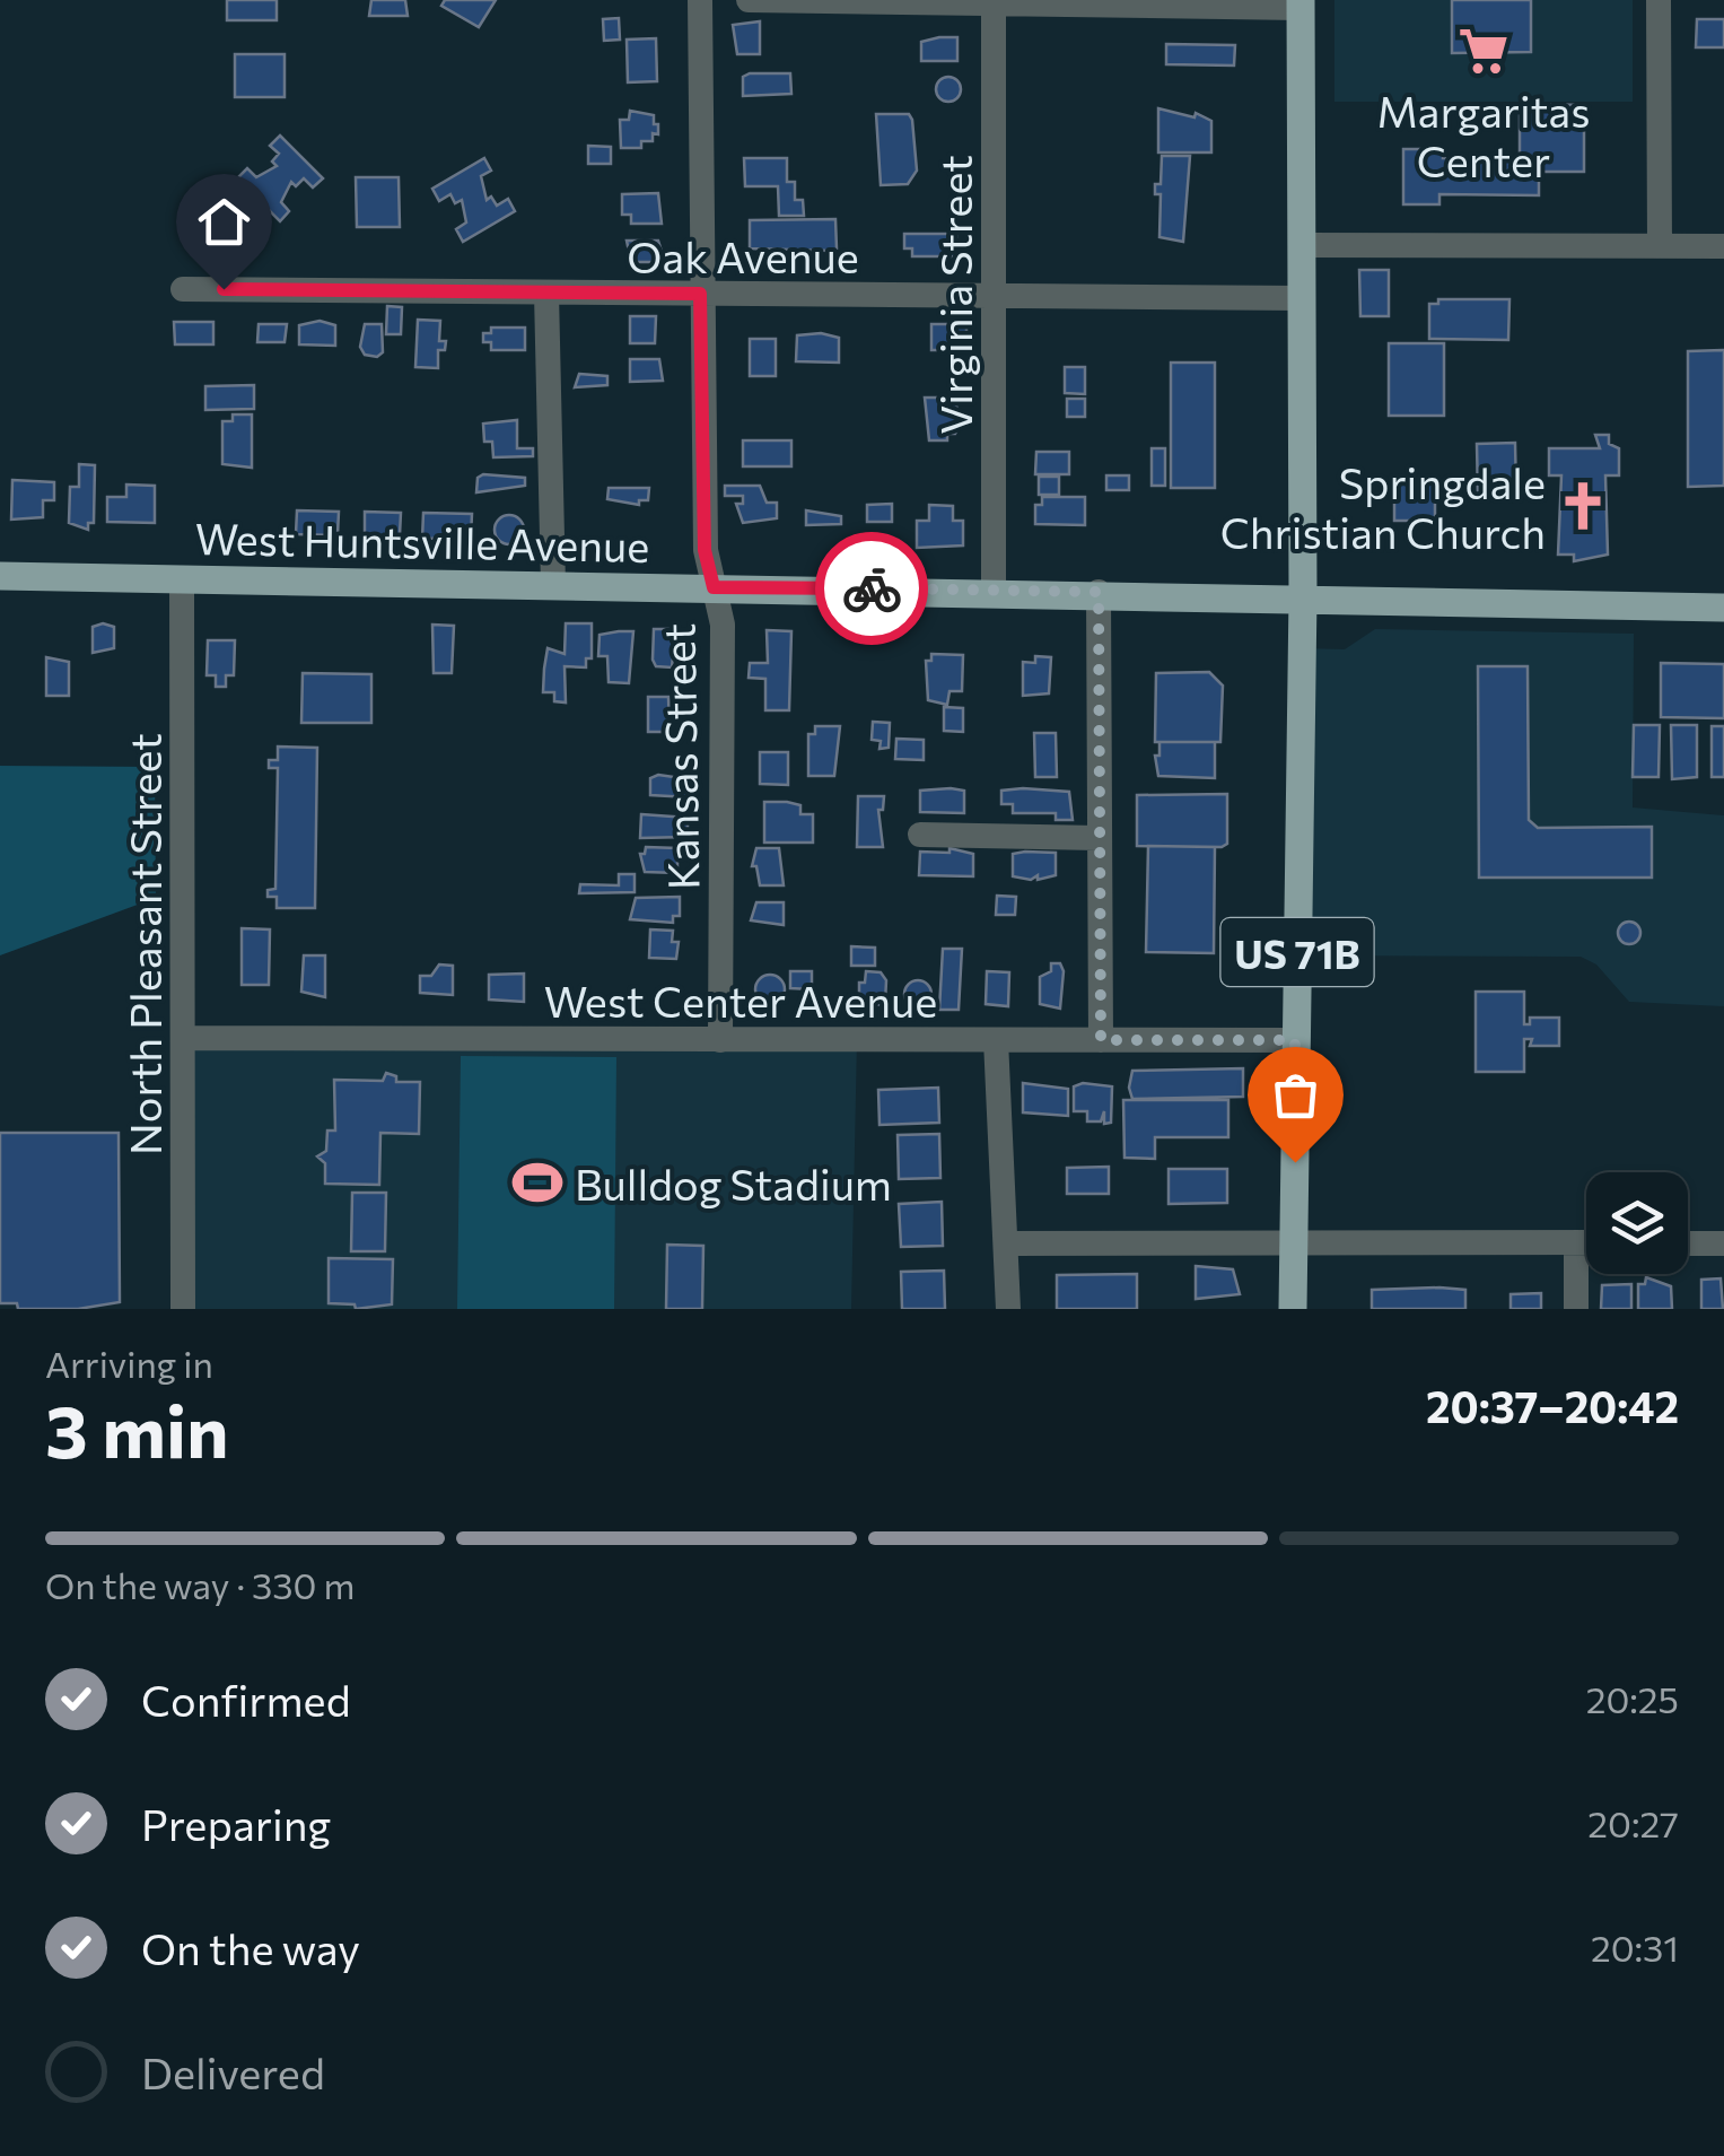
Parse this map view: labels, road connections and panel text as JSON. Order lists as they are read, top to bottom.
{
  "streets": {
    "main road": ["West Huntsville Avenue", "US 71B"],
    "street": [
      "Oak Avenue",
      "Virginia Street",
      "Kansas Street",
      "North Pleasant Street",
      "West Center Avenue"
    ]
  },
  "crossings": [
    ["Oak Avenue", "Virginia Street"],
    ["Oak Avenue", "Kansas Street"],
    ["Oak Avenue", "US 71B"],
    ["Virginia Street", "West Huntsville Avenue"],
    ["West Huntsville Avenue", "Kansas Street"],
    ["West Huntsville Avenue", "North Pleasant Street"],
    ["West Huntsville Avenue", "US 71B"],
    ["Kansas Street", "West Center Avenue"],
    ["North Pleasant Street", "West Center Avenue"],
    ["US 71B", "West Center Avenue"]
  ],
  "places": {
    "supermarket": ["Margaritas Center"],
    "church": ["Springdale Christian Church"],
    "sports": ["Bulldog Stadium"]
  },
  "page": {
    "heading": ["3 min", "Arriving in", "20:37–20:42"],
    "bar": "On the way · 330 m",
    "list": [
      ["Confirmed", "20:25"],
      ["Preparing", "20:27"],
      ["On the way", "20:31"],
      "Delivered"
    ]
  }
}
